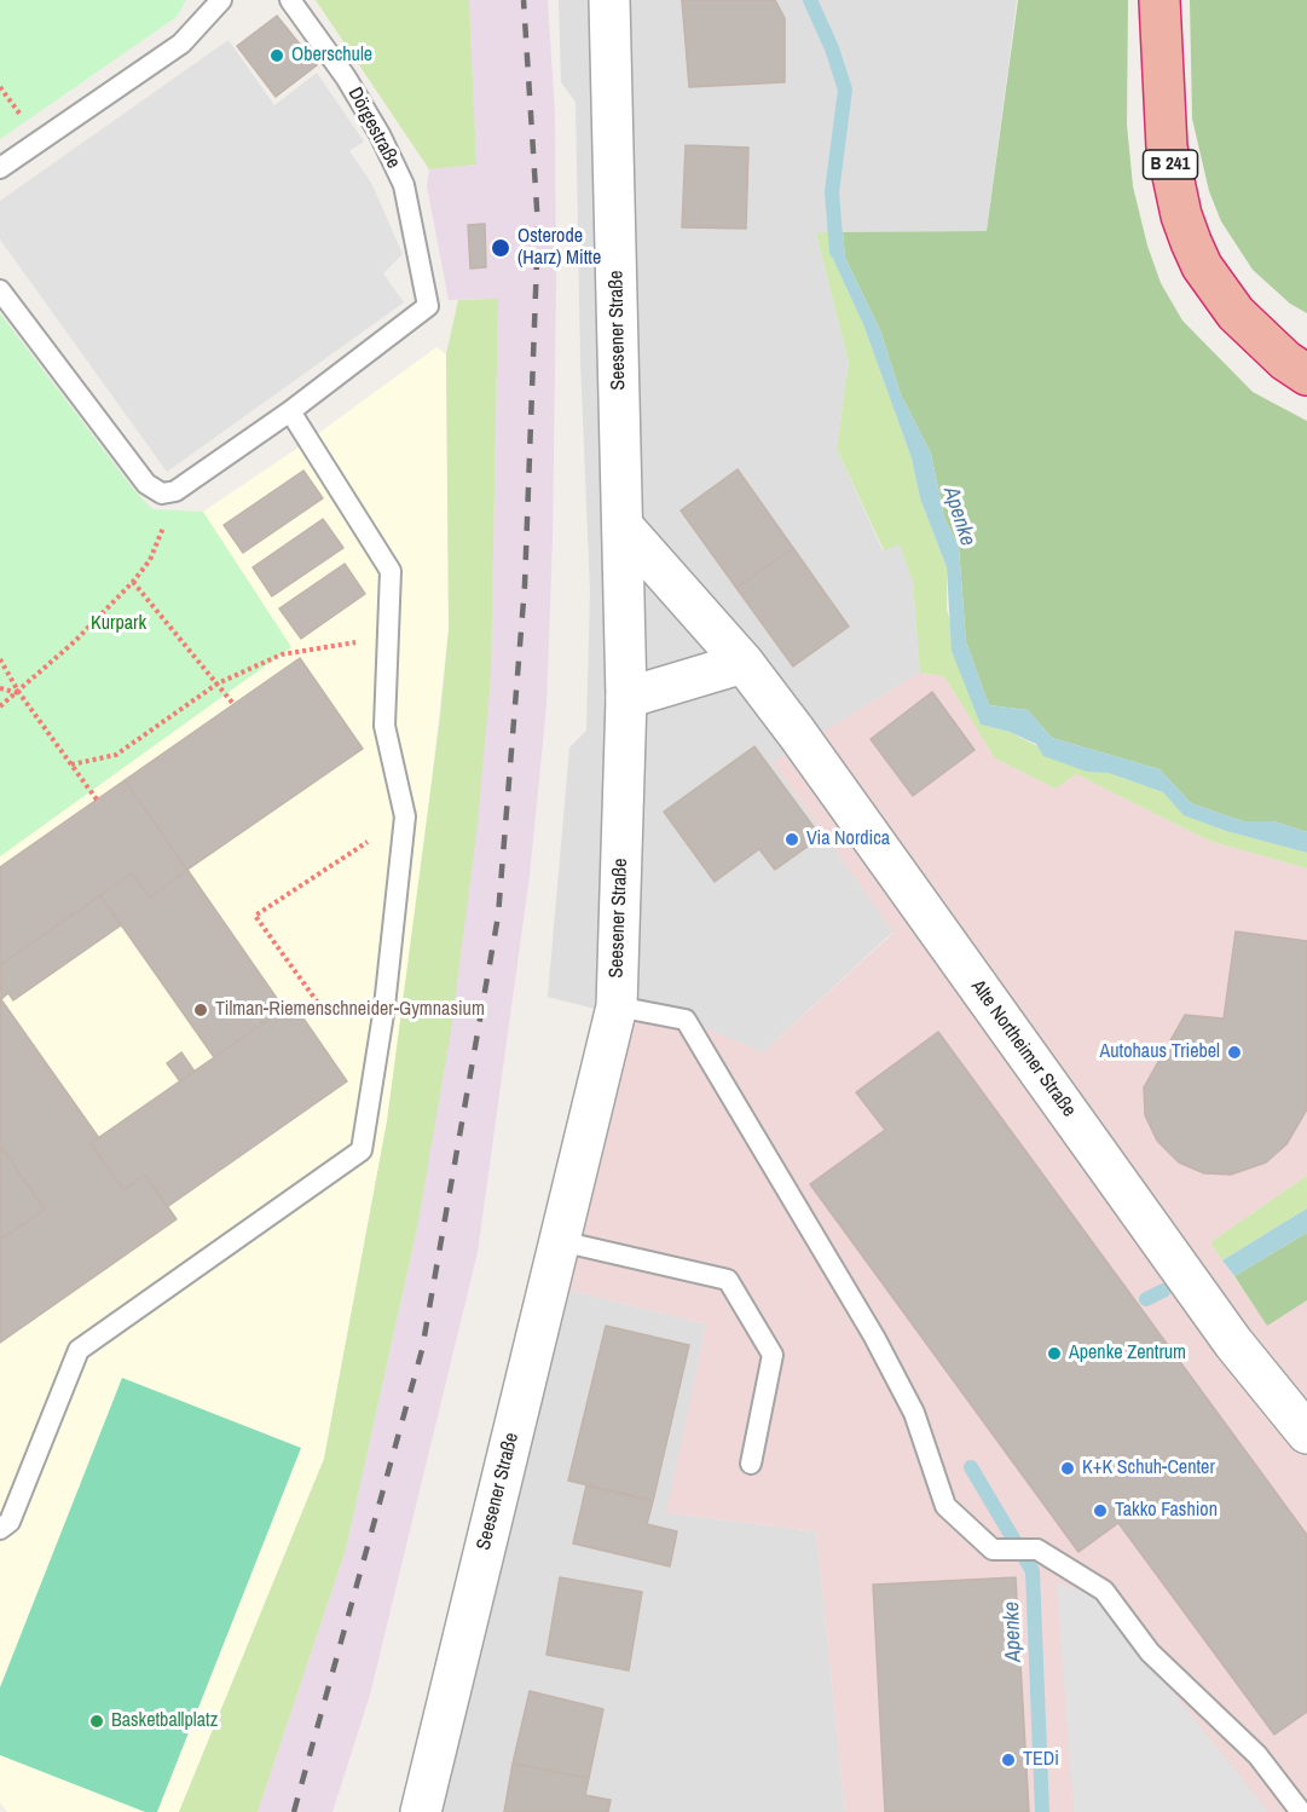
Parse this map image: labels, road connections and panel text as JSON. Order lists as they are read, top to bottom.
{
  "streets": {
    "highway": ["B 241"],
    "street": ["Seesener Straße", "Alte Northeimer Straße"],
    "lane": ["Dörgestraße"]
  },
  "crossings": [
    ["Seesener Straße", "Alte Northeimer Straße"]
  ],
  "water": ["Apenke"],
  "parks": ["Kurpark"],
  "places": [
    "Oberschule",
    "Osterode (Harz) Mitte",
    "Via Nordica",
    "Tilman-Riemenschneider-Gymnasium",
    "Autohaus Triebel",
    "Apenke Zentrum",
    "K+K Schuh-Center",
    "Takko Fashion",
    "Basketballplatz",
    "TEDi"
  ]
}
